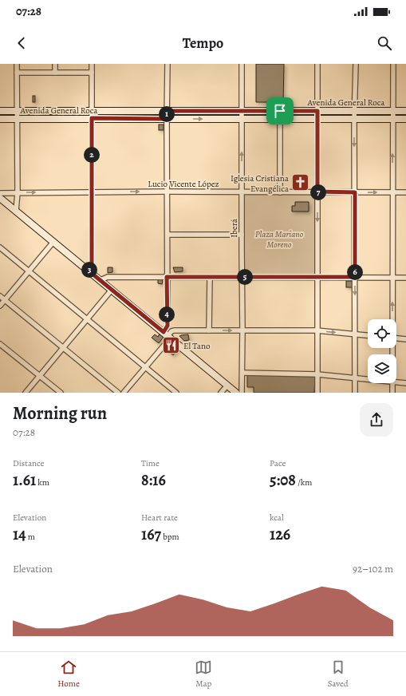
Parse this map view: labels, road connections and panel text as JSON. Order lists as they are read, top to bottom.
{
  "streets": {
    "main road": ["Avenida General Roca"],
    "street": ["Lucio Vicente López", "Iberá"]
  },
  "crossings": [
    ["Avenida General Roca", "Iberá"],
    ["Lucio Vicente López", "Iberá"]
  ],
  "one_way": ["Lucio Vicente López"],
  "parks": ["Plaza Mariano Moreno"],
  "places": {
    "church": ["Iglesia Cristiana Evangélica"],
    "restaurant": ["El Tano"]
  },
  "page": {
    "status": "07:28",
    "header": "Tempo",
    "pins": [
      "1",
      "2",
      "7",
      "3",
      "6",
      "5",
      "4"
    ],
    "heading": ["Morning run", "07:28"],
    "stats": [
      ["Distance", "1.61 km"],
      ["Time", "8:16"],
      ["Pace", "5:08 /km"],
      ["Elevation", "14 m"],
      ["Heart rate", "167 bpm"],
      ["kcal", "126"]
    ],
    "chart": ["Elevation", "92–102 m"],
    "tabs": ["Home", "Map", "Saved"]
  }
}
